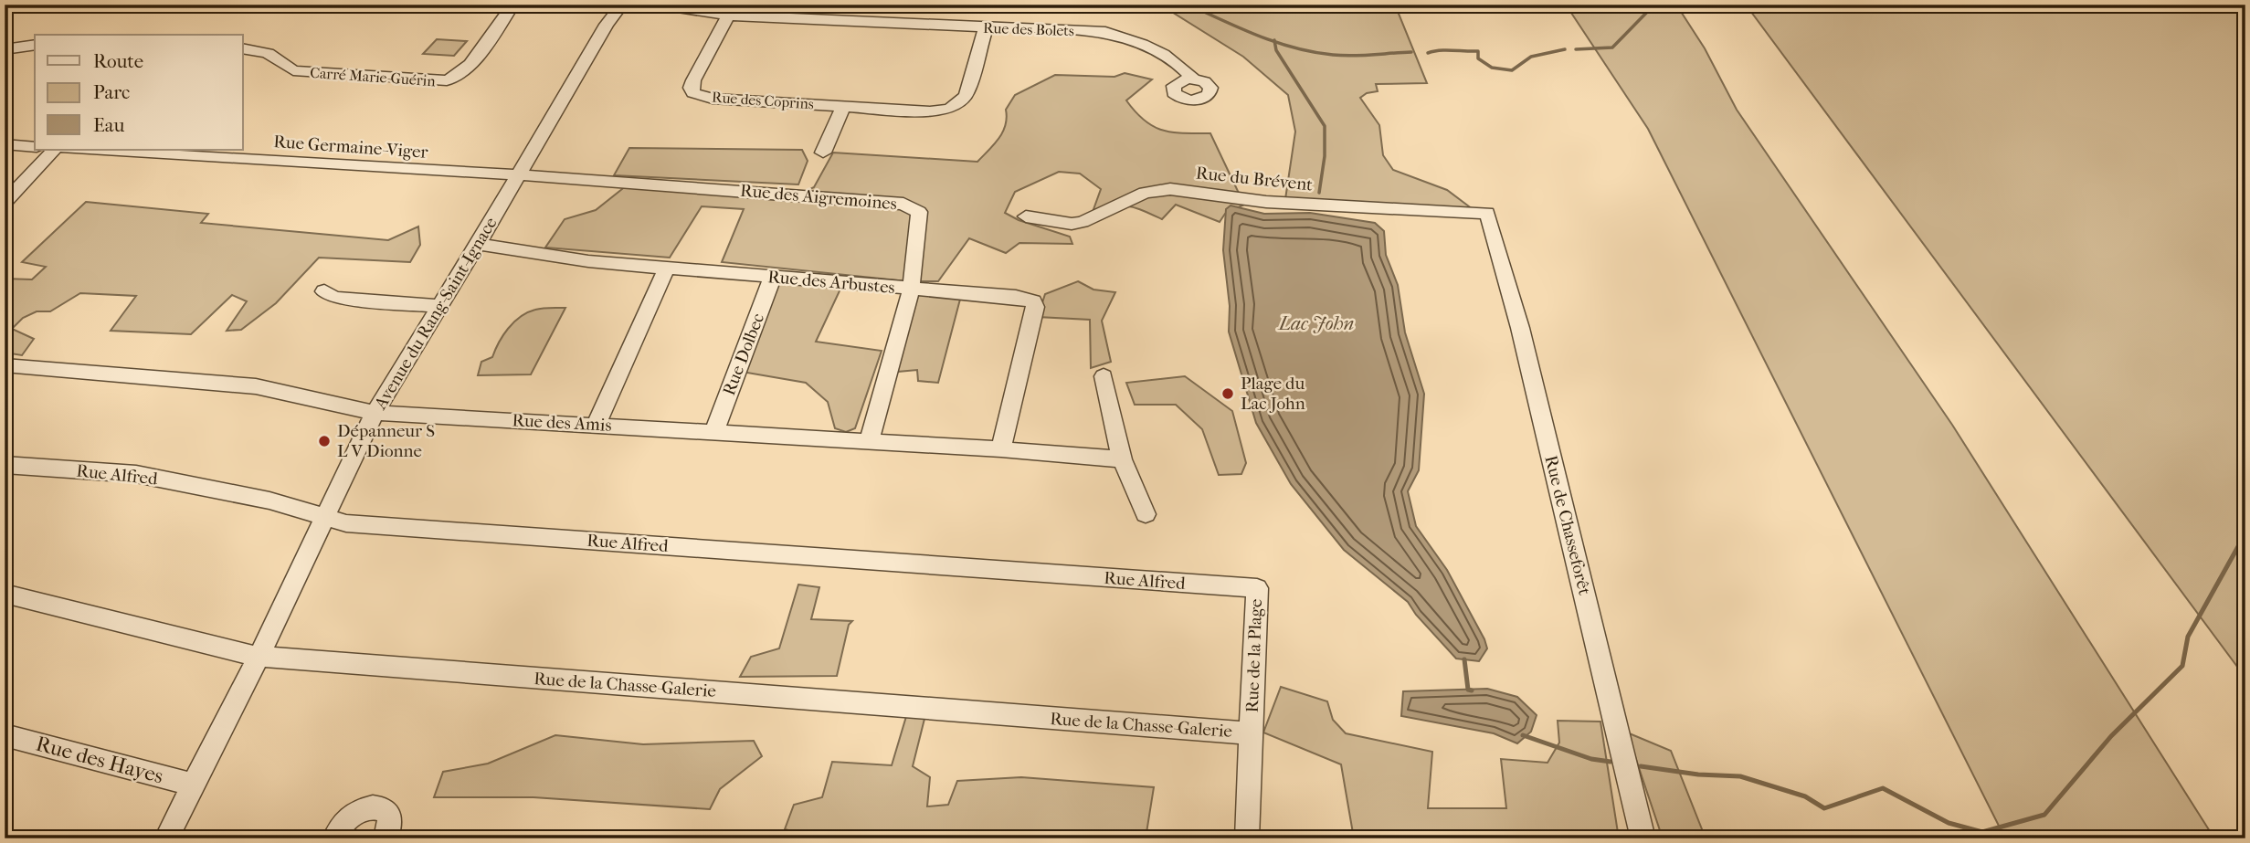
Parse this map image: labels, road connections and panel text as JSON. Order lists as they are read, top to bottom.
{
  "streets": {
    "street": [
      "Rue des Bolets",
      "Carré Marie-Guérin",
      "Rue des Coprins",
      "Rue Germaine-Viger",
      "Rue du Brévent",
      "Rue des Aigremoines",
      "Rue des Arbustes",
      "Avenue du Rang-Saint-Ignace",
      "Rue Dolbec",
      "Rue des Amis",
      "Rue Alfred",
      "Rue de Chasseforêt",
      "Rue de la Plage",
      "Rue de la Chasse-Galerie",
      "Rue des Hayes"
    ]
  },
  "crossings": [
    ["Rue des Bolets", "Rue des Coprins"],
    ["Rue Germaine-Viger", "Rue des Aigremoines"],
    ["Rue Germaine-Viger", "Avenue du Rang-Saint-Ignace"],
    ["Rue du Brévent", "Rue de Chasseforêt"],
    ["Rue des Aigremoines", "Rue des Arbustes"],
    ["Rue des Aigremoines", "Avenue du Rang-Saint-Ignace"],
    ["Rue des Aigremoines", "Rue des Amis"],
    ["Rue des Arbustes", "Avenue du Rang-Saint-Ignace"],
    ["Rue des Arbustes", "Rue Dolbec"],
    ["Rue des Arbustes", "Rue des Amis"],
    ["Avenue du Rang-Saint-Ignace", "Rue des Amis"],
    ["Avenue du Rang-Saint-Ignace", "Rue Alfred"],
    ["Avenue du Rang-Saint-Ignace", "Rue de la Chasse-Galerie"],
    ["Avenue du Rang-Saint-Ignace", "Rue des Hayes"],
    ["Rue Dolbec", "Rue des Amis"],
    ["Rue Alfred", "Rue de la Plage"],
    ["Rue de la Plage", "Rue de la Chasse-Galerie"]
  ],
  "water": ["Lac John"],
  "places": ["Plage du Lac John", "Dépanneur S L V Dionne"],
  "legend": ["Route", "Parc", "Eau"]
}
